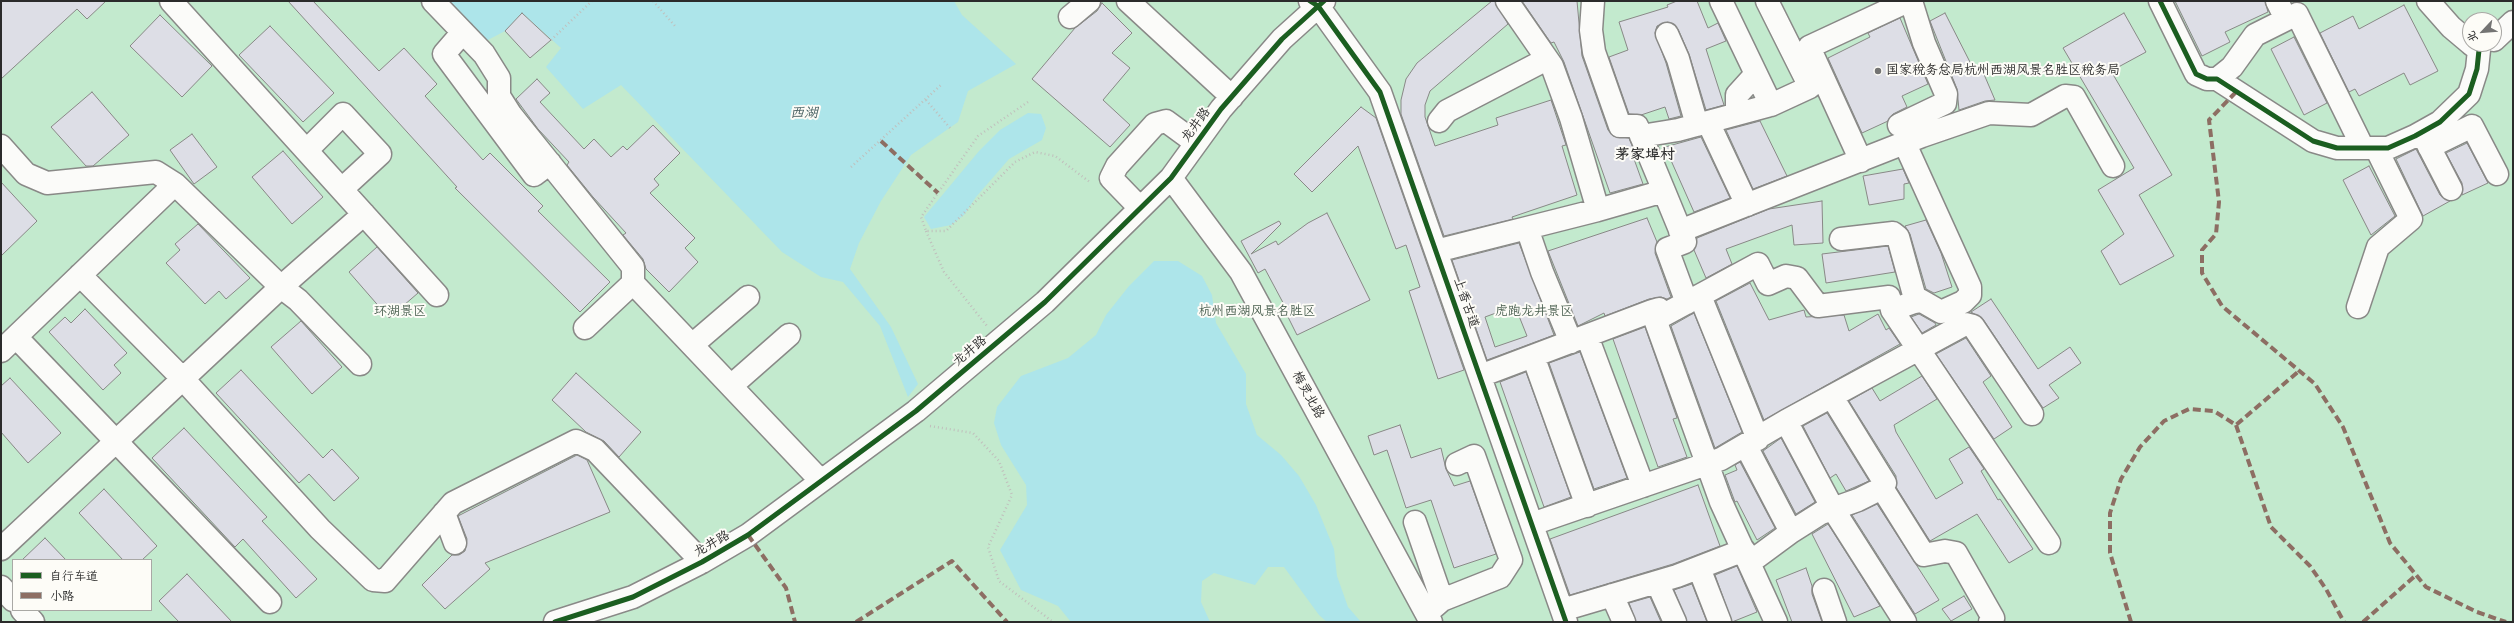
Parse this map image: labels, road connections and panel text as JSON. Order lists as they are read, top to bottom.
{
  "streets": {
    "street": ["龙井路", "上香古道", "梅灵北路"]
  },
  "crossings": [
    ["龙井路", "上香古道"],
    ["龙井路", "梅灵北路"]
  ],
  "districts": ["茅家埠村"],
  "water": ["西湖"],
  "parks": ["环湖景区", "杭州西湖风景名胜区", "虎跑龙井景区"],
  "places": ["国家税务总局杭州西湖风景名胜区税务局"],
  "legend": ["自行车道", "小路"],
  "north": "bottom left"
}
